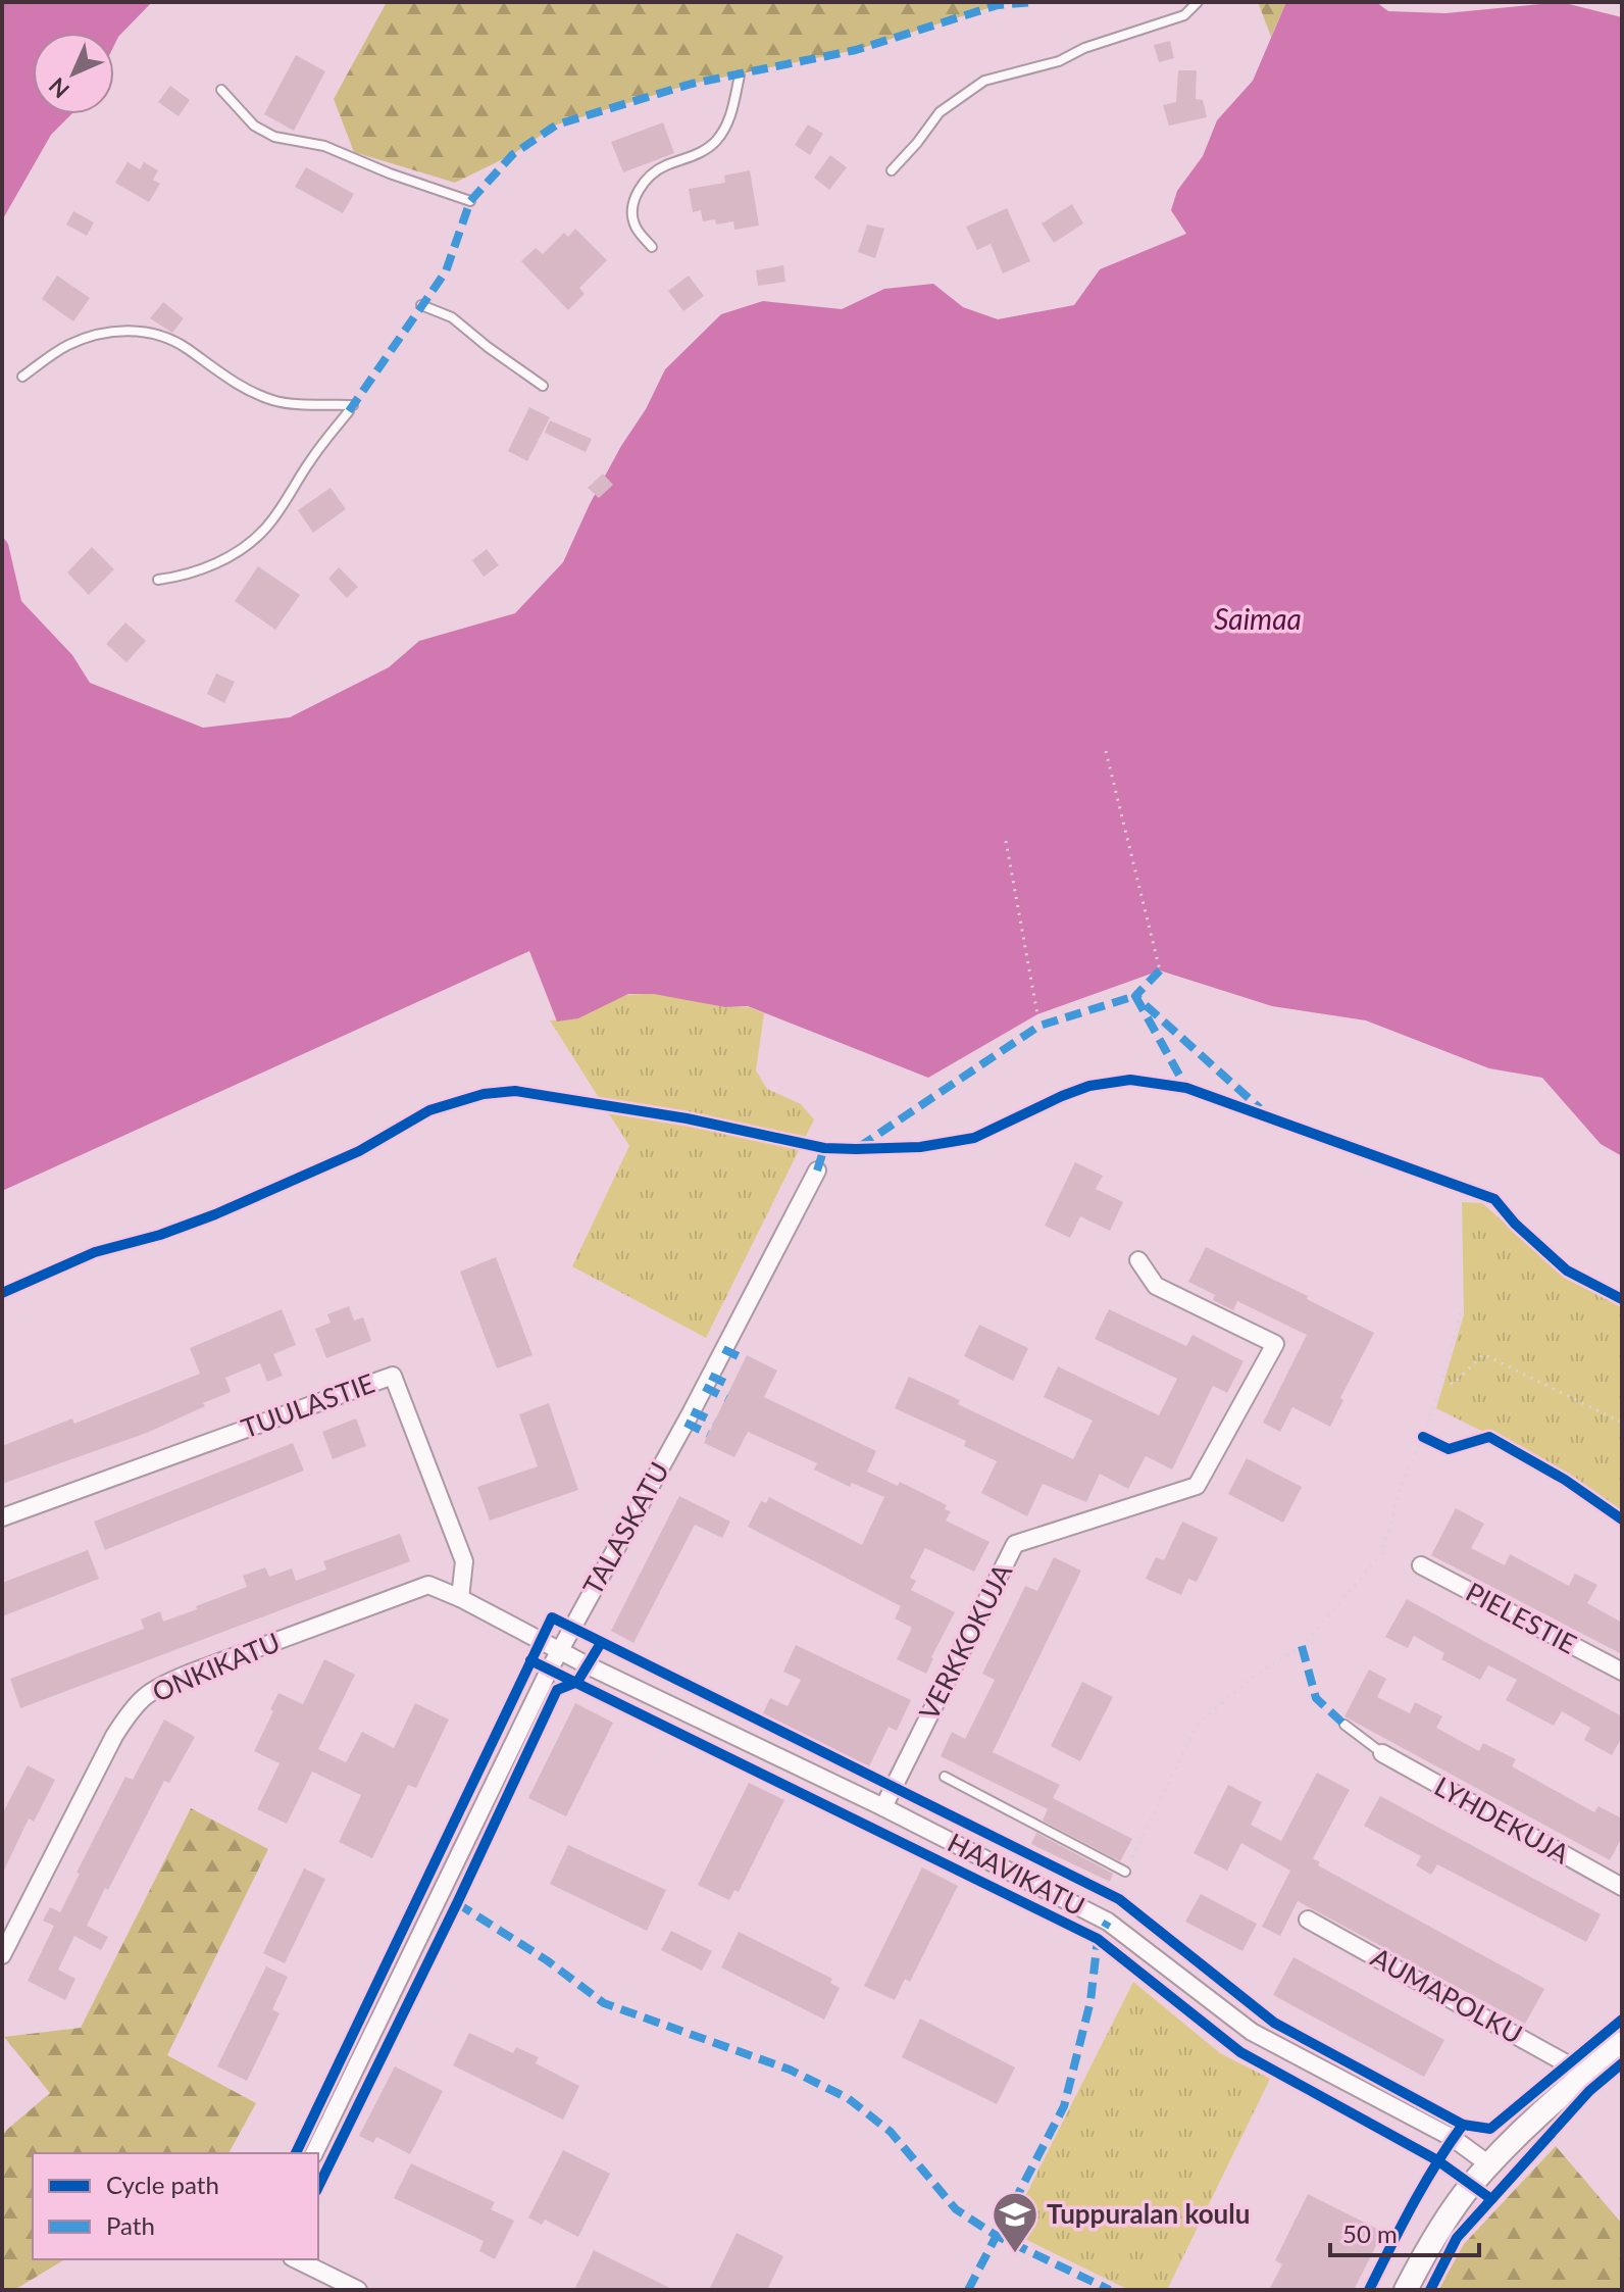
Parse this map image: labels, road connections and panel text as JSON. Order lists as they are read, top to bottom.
{
  "streets": {
    "street": [
      "TUULASTIE",
      "TALASKATU",
      "PIELESTIE",
      "VERKKOKUJA",
      "ONKIKATU",
      "LYHDEKUJA",
      "HAAVIKATU",
      "AUMAPOLKU"
    ]
  },
  "crossings": [
    ["TUULASTIE", "ONKIKATU"],
    ["TALASKATU", "ONKIKATU"],
    ["TALASKATU", "HAAVIKATU"],
    ["VERKKOKUJA", "HAAVIKATU"],
    ["ONKIKATU", "HAAVIKATU"]
  ],
  "water": ["Saimaa"],
  "places": {
    "school or university": ["Tuppuralan koulu"]
  },
  "legend": ["Cycle path", "Path"],
  "scale_bar": "50 m",
  "north": "bottom left"
}
